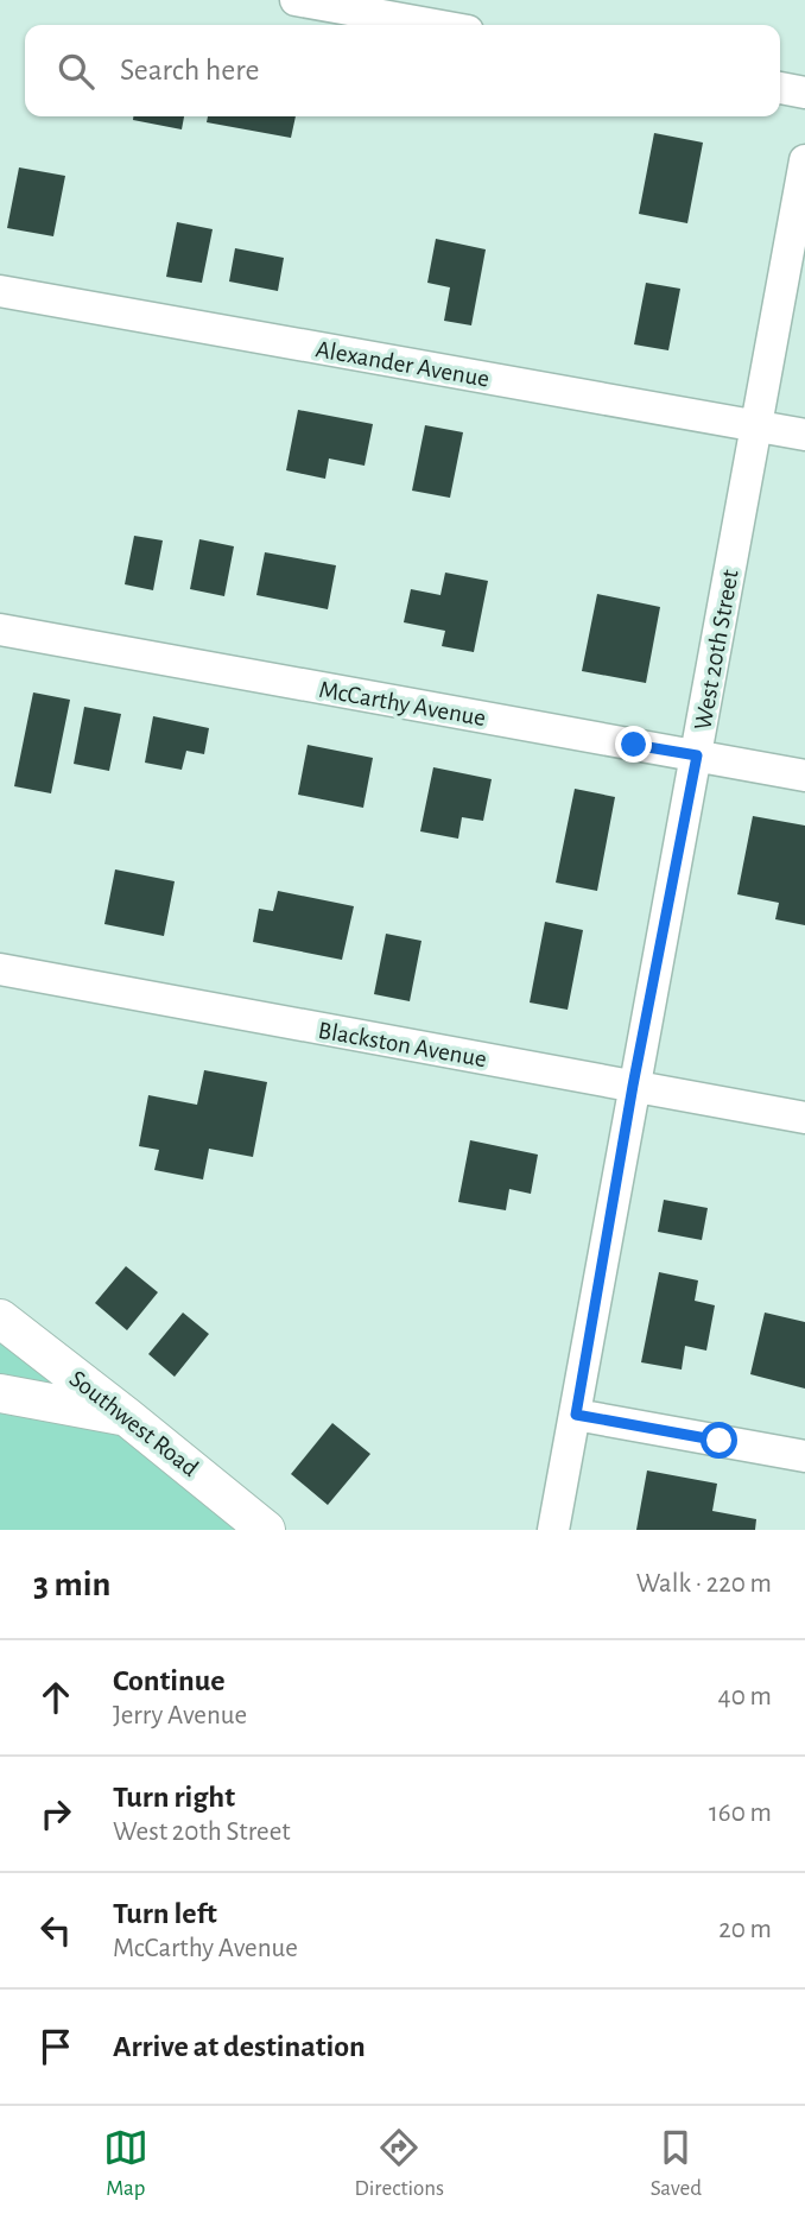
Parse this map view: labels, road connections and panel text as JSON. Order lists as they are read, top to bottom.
{
  "streets": {
    "street": [
      "Alexander Avenue",
      "West 20th Street",
      "McCarthy Avenue",
      "Blackston Avenue",
      "Southwest Road"
    ]
  },
  "crossings": [
    ["Alexander Avenue", "West 20th Street"],
    ["West 20th Street", "McCarthy Avenue"],
    ["West 20th Street", "Blackston Avenue"]
  ],
  "page": {
    "search": "Search here",
    "heading": ["3 min", "Walk · 220 m"],
    "list": [
      ["Continue", "Jerry Avenue", "40 m"],
      ["Turn right", "West 20th Street", "160 m"],
      ["Turn left", "McCarthy Avenue", "20 m"],
      "Arrive at destination"
    ],
    "nav": ["Map", "Directions", "Saved"]
  }
}
